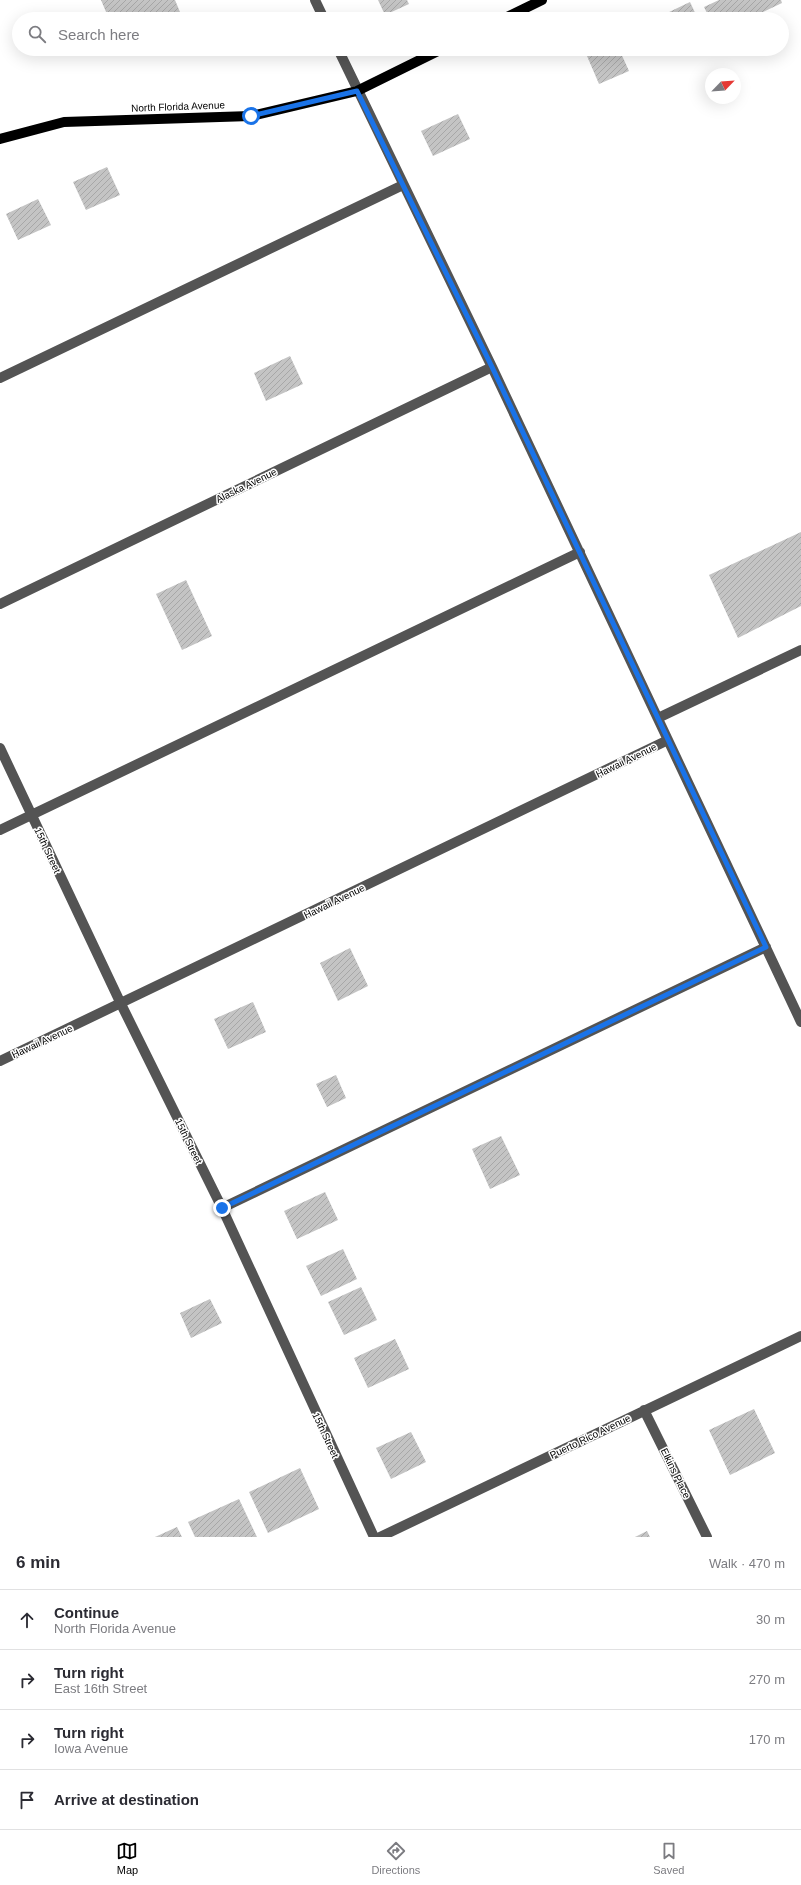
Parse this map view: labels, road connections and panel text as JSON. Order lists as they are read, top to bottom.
{
  "streets": {
    "main road": ["North Florida Avenue"],
    "street": [
      "Alaska Avenue",
      "Hawaii Avenue",
      "15th Street",
      "Puerto Rico Avenue",
      "Elkins Place"
    ]
  },
  "crossings": [
    ["Hawaii Avenue", "15th Street"],
    ["Puerto Rico Avenue", "Elkins Place"]
  ],
  "north": "top right",
  "page": {
    "search": "Search here",
    "heading": ["6 min", "Walk · 470 m"],
    "list": [
      ["Continue", "North Florida Avenue", "30 m"],
      ["Turn right", "East 16th Street", "270 m"],
      ["Turn right", "Iowa Avenue", "170 m"],
      "Arrive at destination"
    ],
    "nav": ["Map", "Directions", "Saved"]
  }
}
